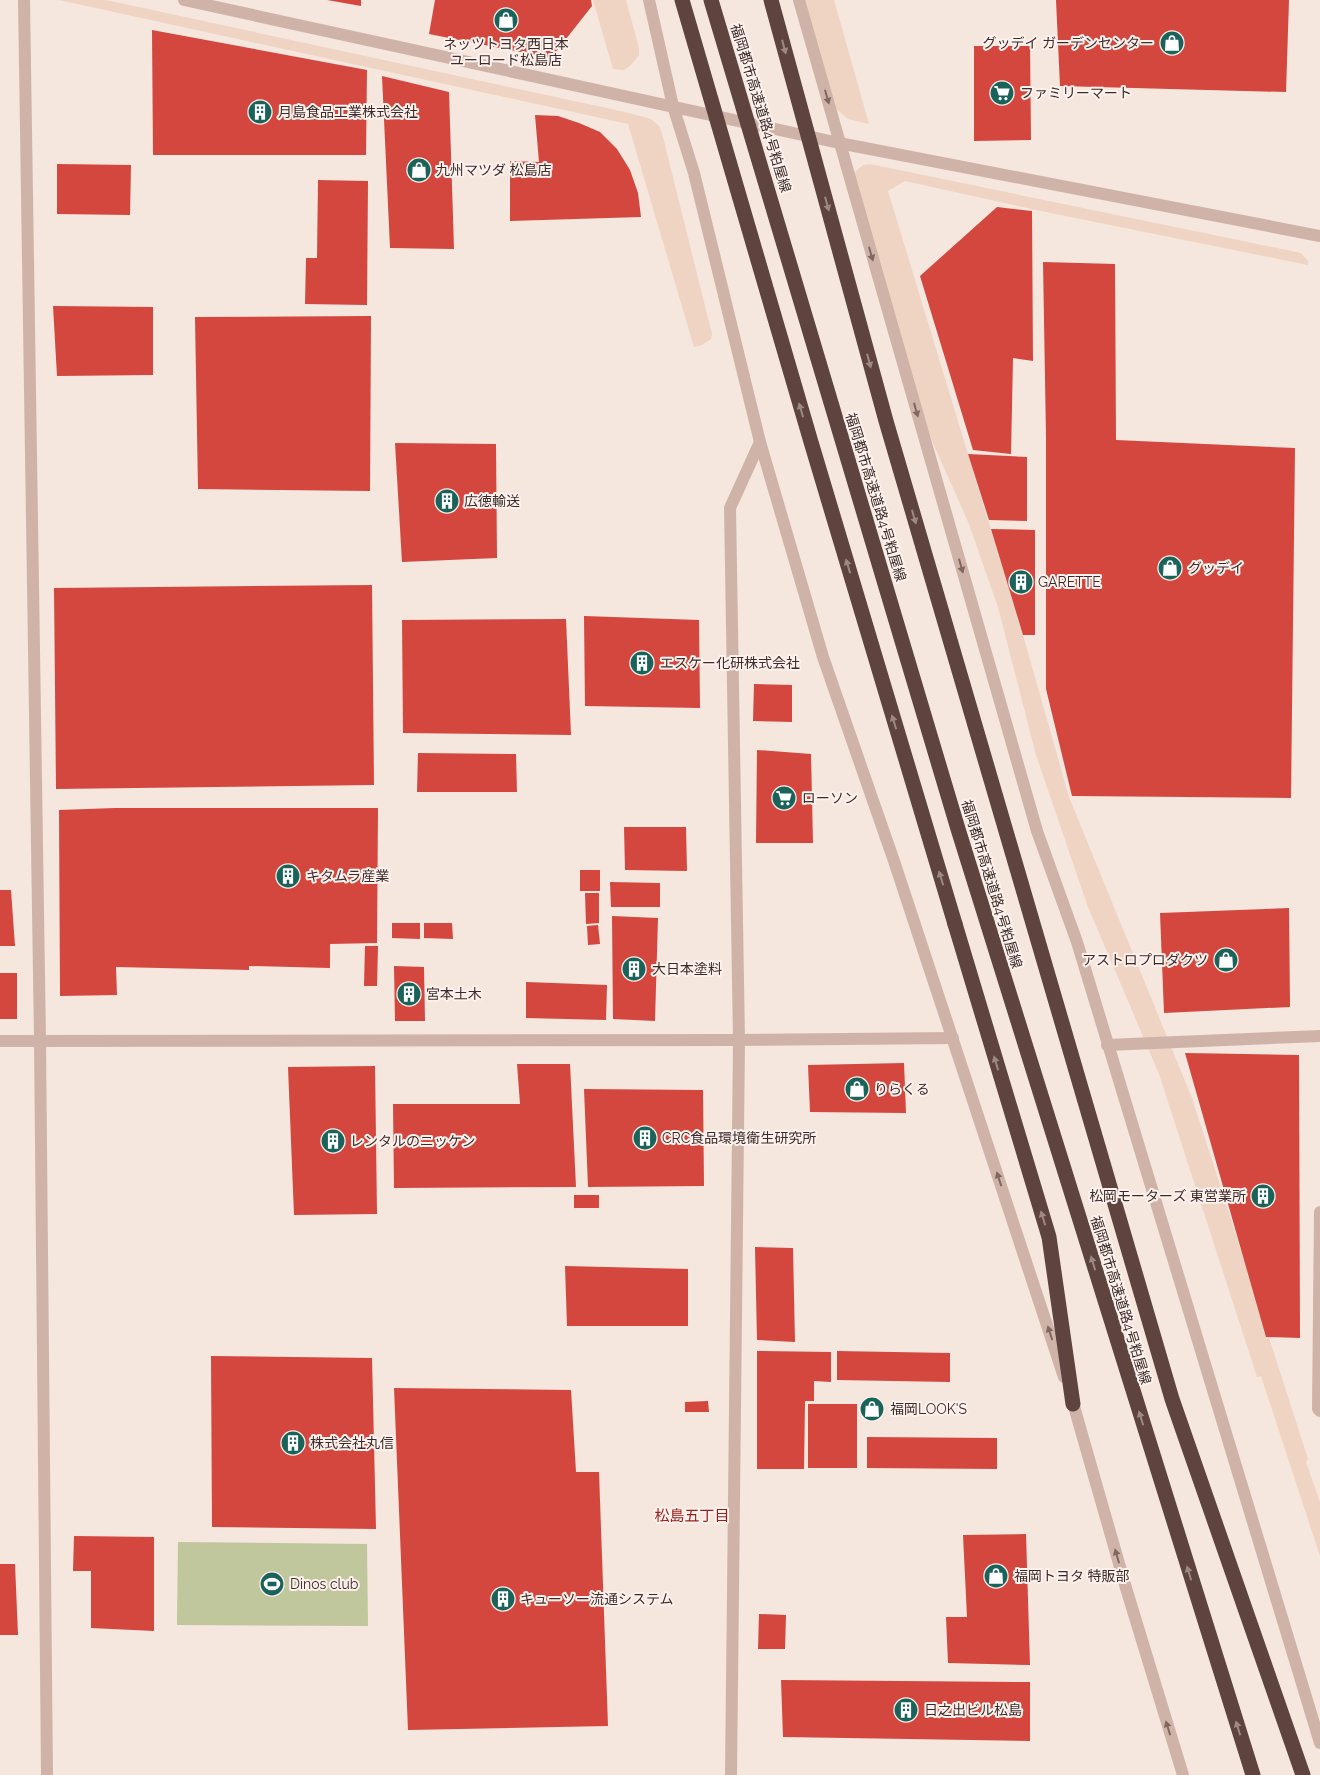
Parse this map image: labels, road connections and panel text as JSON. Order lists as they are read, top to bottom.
{
  "streets": {
    "highway": ["福岡都市高速道路4号粕屋線"]
  },
  "districts": ["松島五丁目"],
  "places": {
    "shop": [
      "ネッツトヨタ西日本 ユーロード松島店",
      "グッデイ ガーデンセンター",
      "九州マツダ 松島店",
      "グッデイ",
      "アストロプロダクツ",
      "りらくる",
      "福岡LOOK'S",
      "福岡トヨタ 特販部"
    ],
    "supermarket": ["ファミリーマート", "ローソン"],
    "building": [
      "月島食品工業株式会社",
      "広徳輸送",
      "GARETTE",
      "エスケー化研株式会社",
      "キタムラ産業",
      "大日本塗料",
      "宮本土木",
      "CRC食品環境衛生研究所",
      "レンタルのニッケン",
      "松岡モーターズ 東営業所",
      "株式会社丸信",
      "キューソー流通システム",
      "日之出ビル松島"
    ],
    "sports": ["Dinos club"]
  }
}
